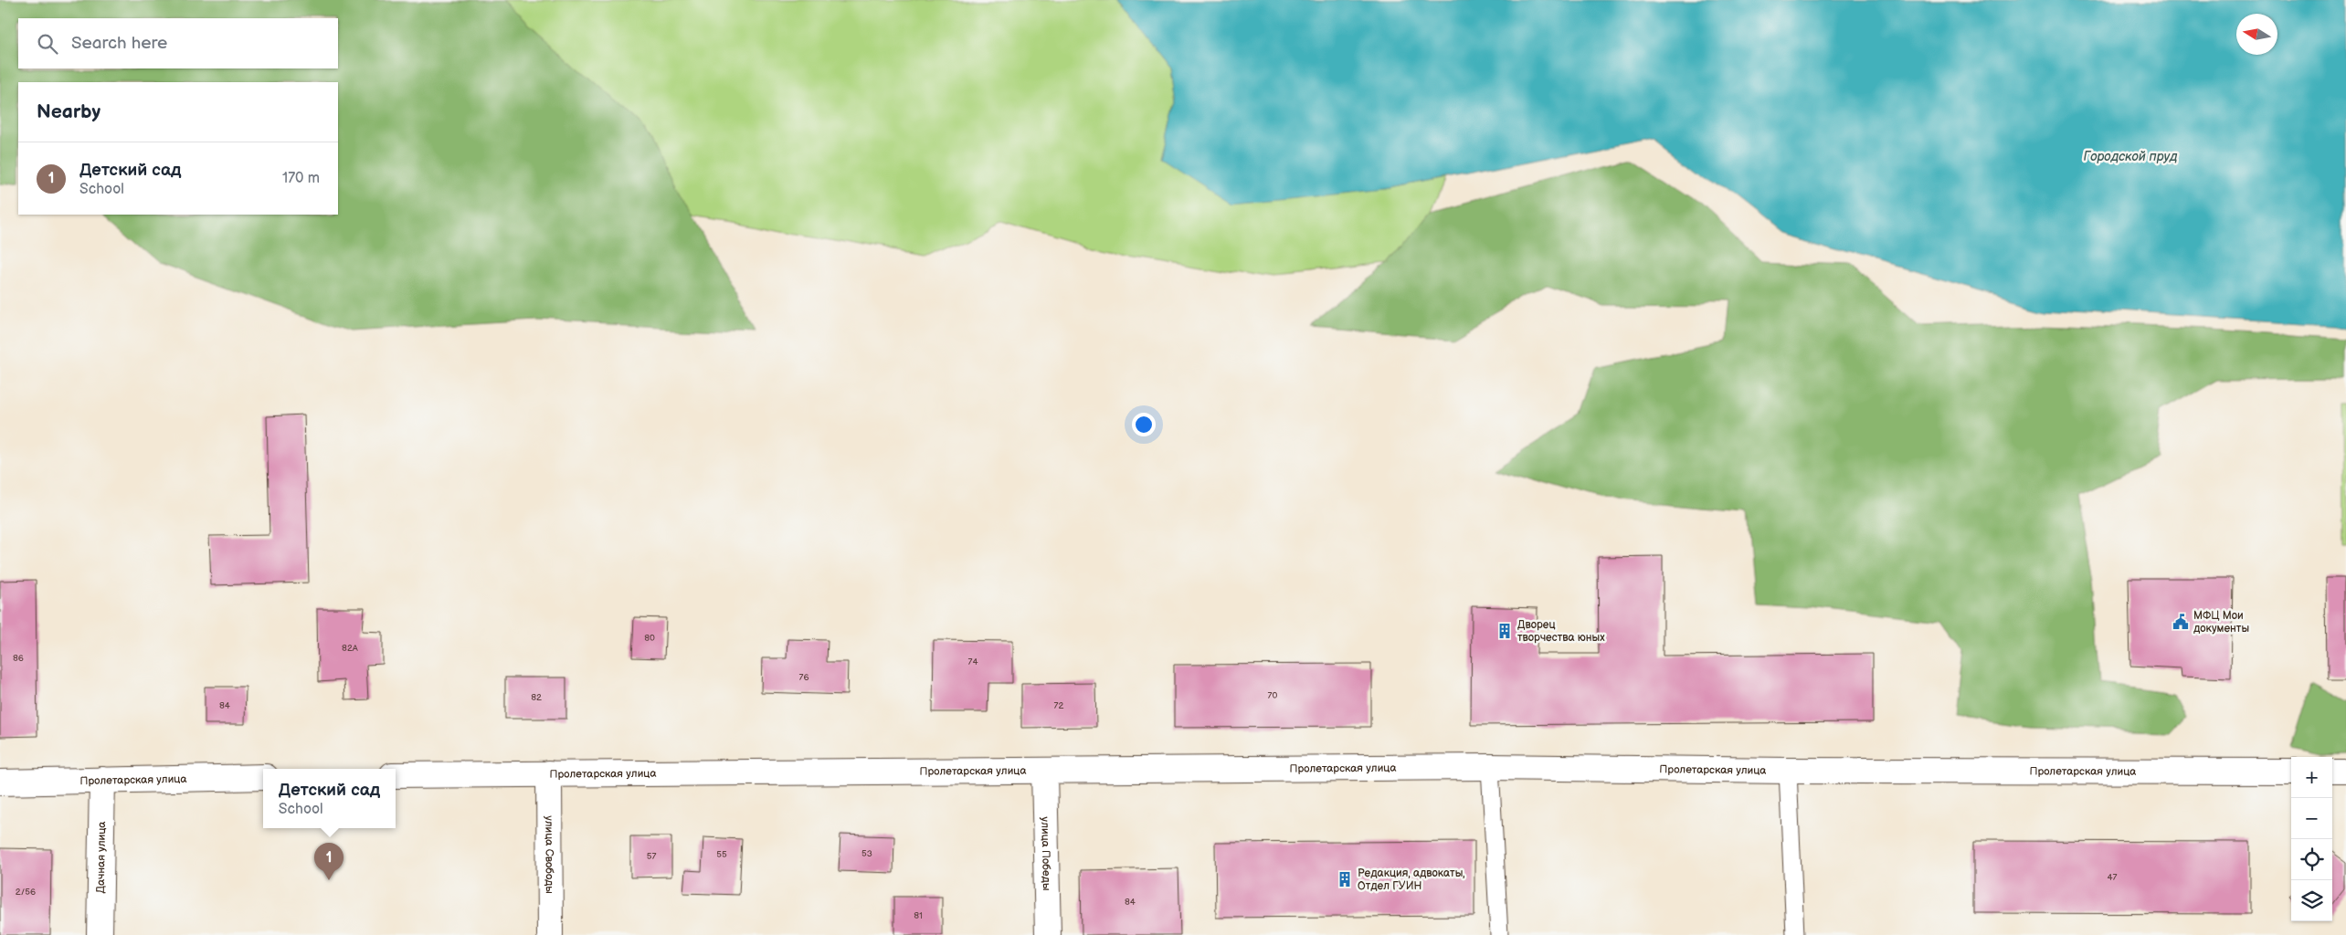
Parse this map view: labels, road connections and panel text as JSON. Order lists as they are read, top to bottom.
{
  "streets": {
    "street": [
      "Пролетарская улица",
      "улица Победы",
      "улица Свободы",
      "Дачная улица"
    ]
  },
  "crossings": [
    ["Пролетарская улица", "улица Победы"],
    ["Пролетарская улица", "улица Свободы"],
    ["Пролетарская улица", "Дачная улица"]
  ],
  "water": ["Городской пруд"],
  "places": {
    "public building": ["МФЦ Мои документы"],
    "building": ["Дворец творчества юных", "Редакция, адвокаты, Отдел ГУИН"]
  },
  "house_numbers": [
    "80",
    "82А",
    "86",
    "74",
    "76",
    "70",
    "82",
    "84",
    "72",
    "53",
    "55",
    "57",
    "47",
    "2/56",
    "84",
    "81"
  ],
  "north": "left",
  "page": {
    "search": "Search here",
    "heading": "Nearby",
    "list": [
      {
        "mark": "1",
        "name": "Детский сад",
        "note": "School",
        "value": "170 m"
      }
    ],
    "map_buttons": ["+", "−"],
    "popup": ["Детский сад", "School"],
    "pins": "1"
  }
}
